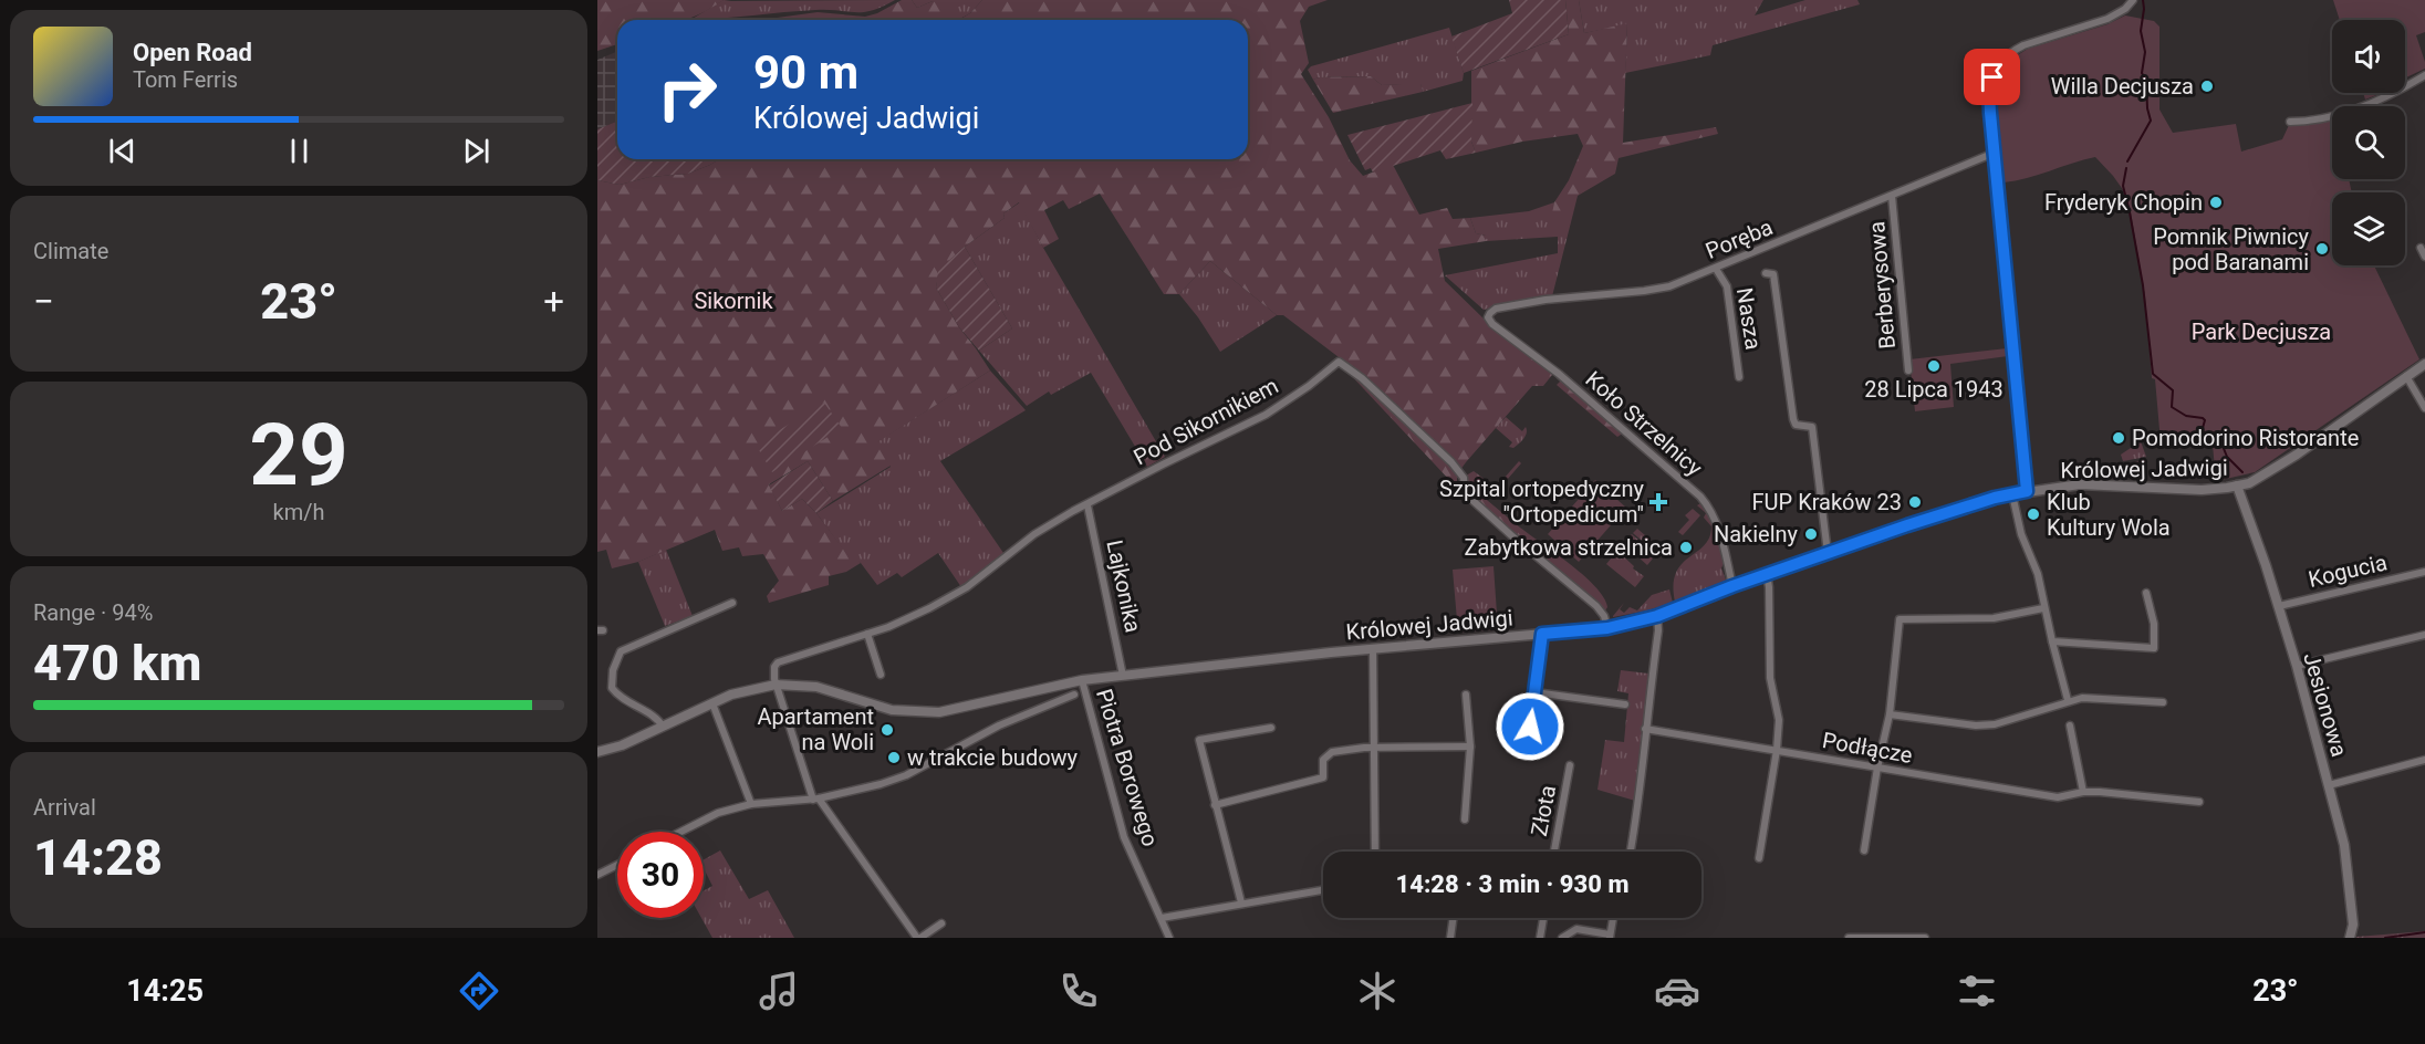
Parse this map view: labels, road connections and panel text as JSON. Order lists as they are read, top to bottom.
{
  "streets": {
    "street": [
      "Poręba",
      "Berberysowa",
      "Nasza",
      "Pod Sikornikiem",
      "Koło Strzelnicy",
      "Królowej Jadwigi",
      "Kogucia",
      "Lajkonika",
      "Jesionowa",
      "Podłącze",
      "Piotra Borowego",
      "Złota"
    ]
  },
  "crossings": [
    ["Poręba", "Berberysowa"],
    ["Poręba", "Nasza"],
    ["Poręba", "Koło Strzelnicy"],
    ["Pod Sikornikiem", "Królowej Jadwigi"],
    ["Pod Sikornikiem", "Lajkonika"],
    ["Koło Strzelnicy", "Królowej Jadwigi"],
    ["Królowej Jadwigi", "Lajkonika"],
    ["Królowej Jadwigi", "Jesionowa"],
    ["Królowej Jadwigi", "Piotra Borowego"],
    ["Kogucia", "Jesionowa"]
  ],
  "parks": ["Sikornik", "Park Decjusza"],
  "places": {
    "other": [
      "Willa Decjusza",
      "Fryderyk Chopin",
      "Pomnik Piwnicy pod Baranami",
      "28 Lipca 1943",
      "Pomodorino Ristorante",
      "FUP Kraków 23",
      "Klub Kultury Wola",
      "Nakielny",
      "Zabytkowa strzelnica",
      "Apartament na Woli",
      "w trakcie budowy"
    ],
    "health": ["Szpital ortopedyczny \"Ortopedicum\""]
  },
  "page": {
    "turn": ["90 m", "Królowej Jadwigi"],
    "song": ["Open Road", "Tom Ferris"],
    "tile": [
      "Climate",
      ["29", "km/h"],
      ["Range · 94%", "470 km"],
      ["Arrival", "14:28"]
    ],
    "heat": ["−", "23°", "+"],
    "limit": "30",
    "trip": "14:28 · 3 min · 930 m",
    "tabs": ["14:25", "23°"]
  }
}
